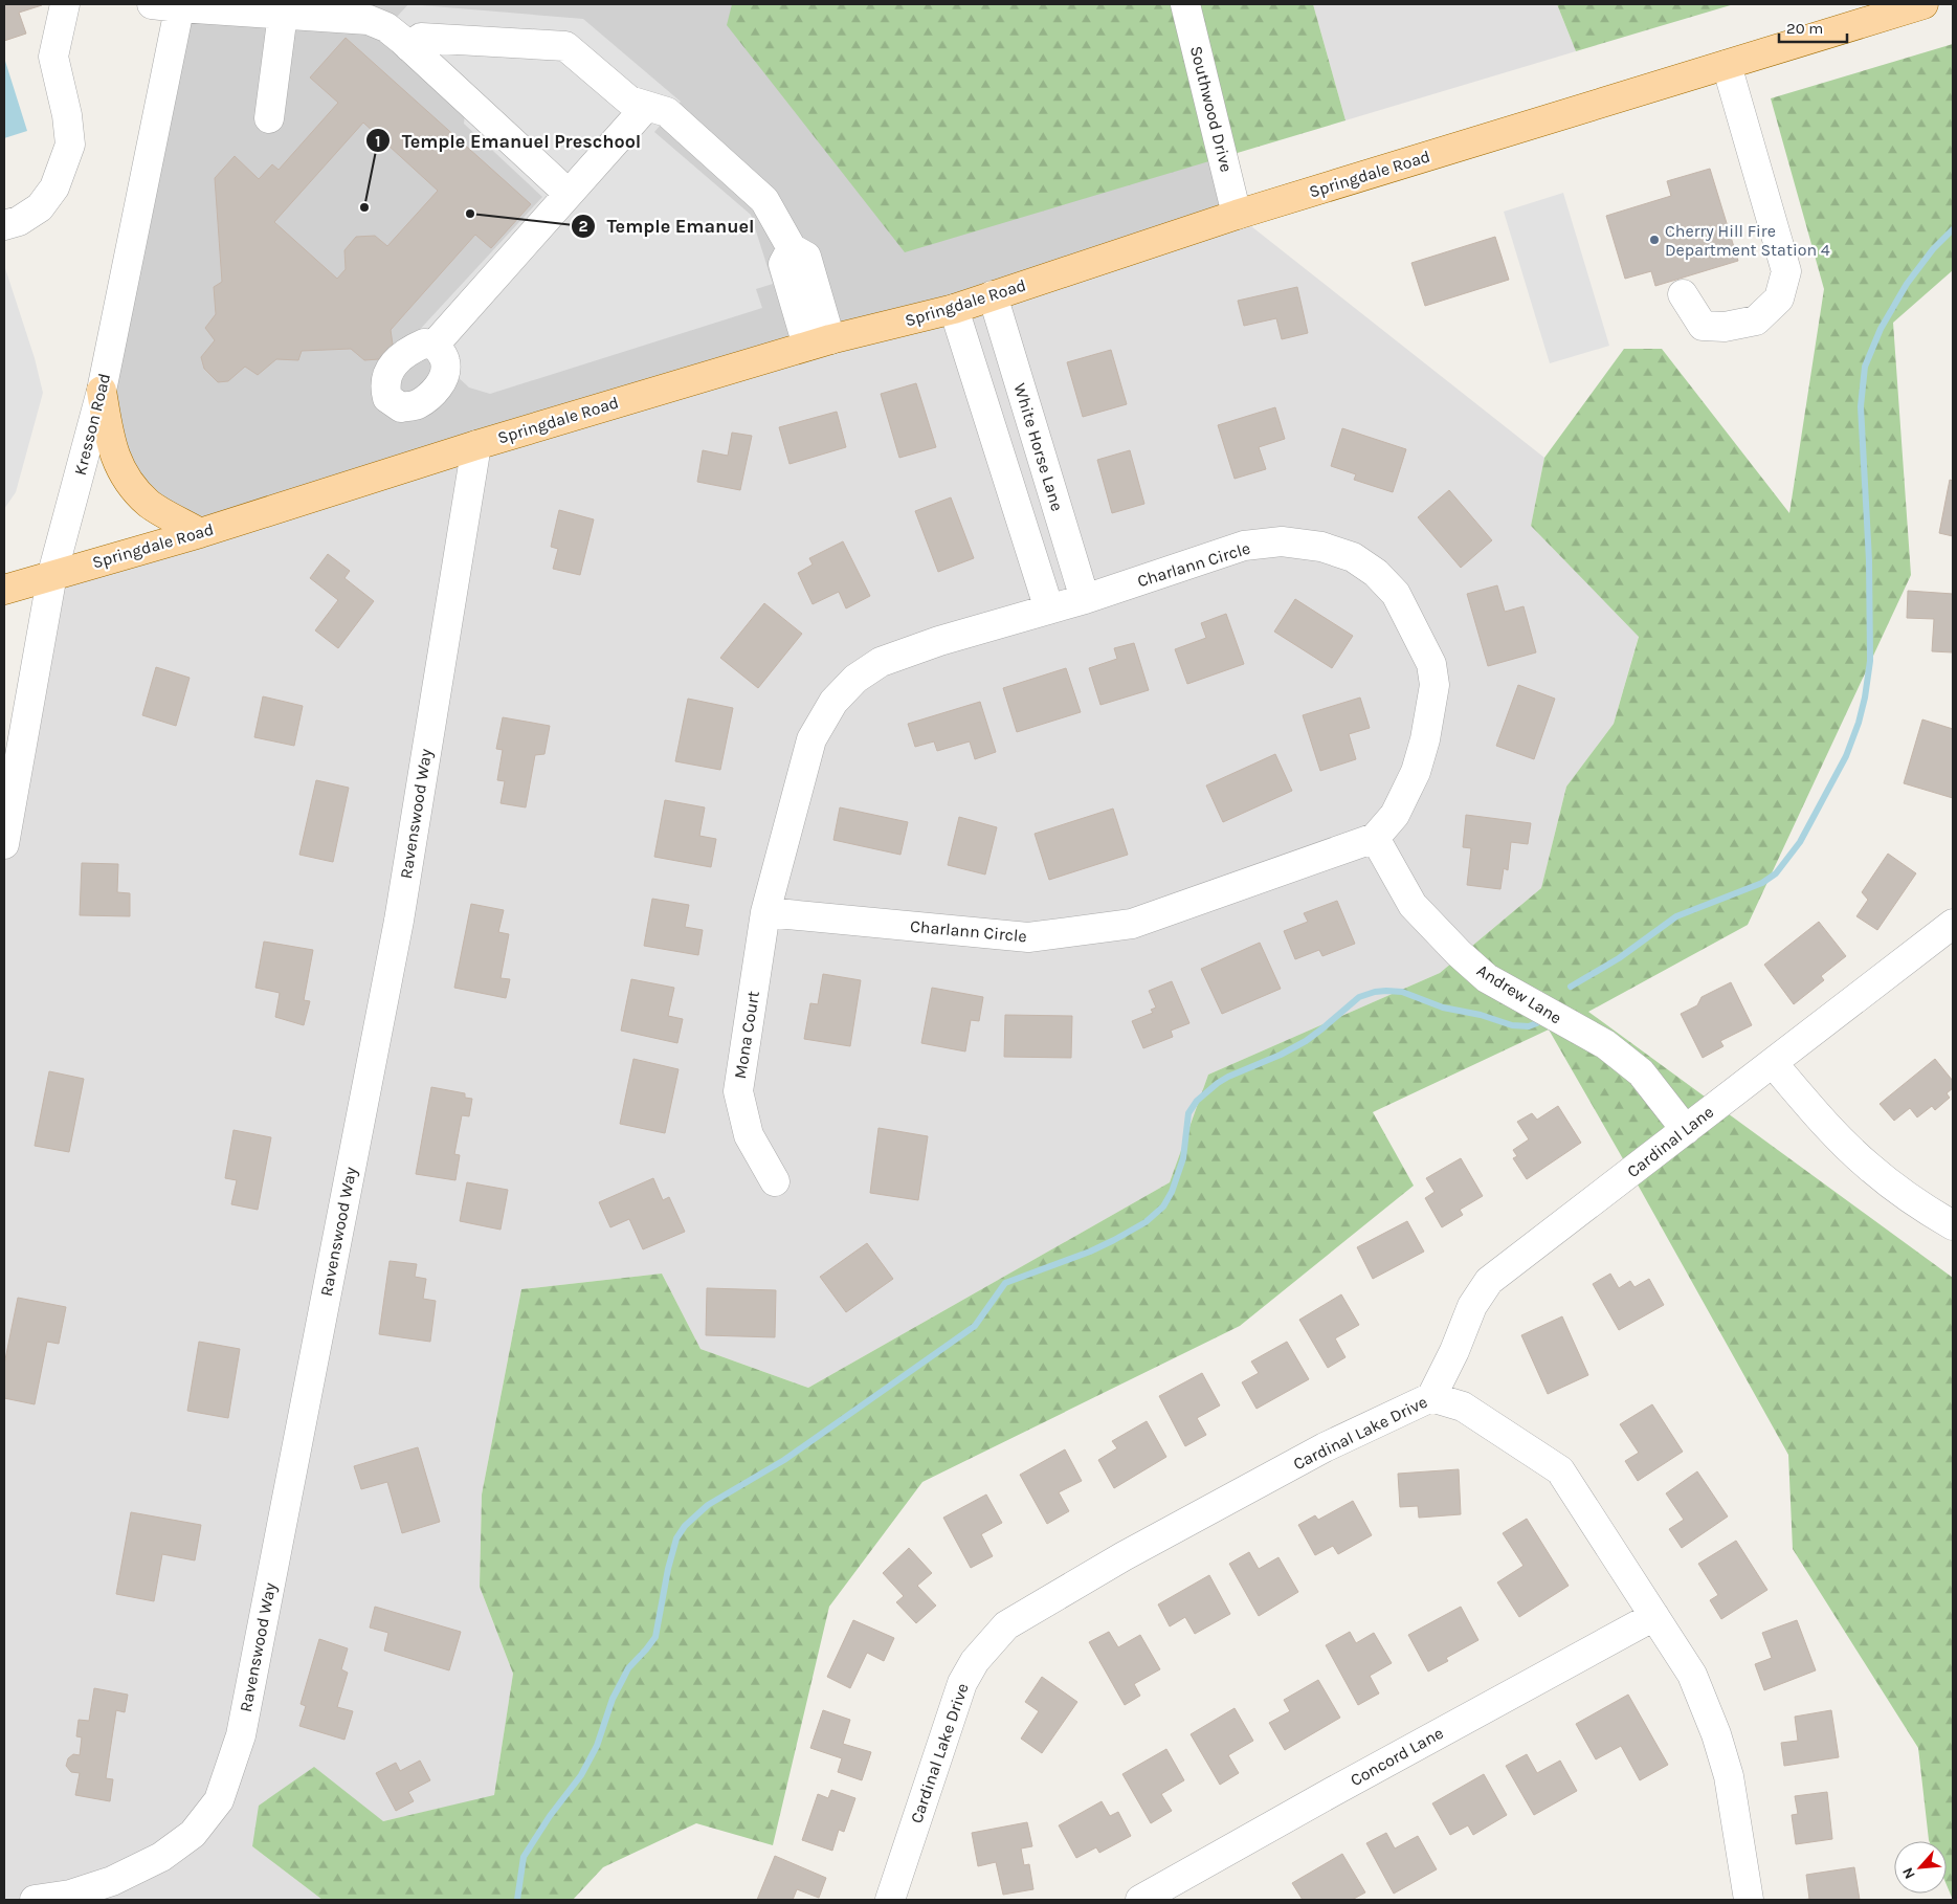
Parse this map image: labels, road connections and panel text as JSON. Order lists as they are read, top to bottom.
{
  "streets": {
    "main road": ["Springdale Road"],
    "street": [
      "Southwood Drive",
      "Kresson Road",
      "White Horse Lane",
      "Charlann Circle",
      "Ravenswood Way",
      "Andrew Lane",
      "Mona Court",
      "Cardinal Lane",
      "Cardinal Lake Drive",
      "Concord Lane"
    ]
  },
  "crossings": [
    ["Southwood Drive", "Springdale Road"],
    ["Springdale Road", "Kresson Road"],
    ["Springdale Road", "White Horse Lane"],
    ["Springdale Road", "Ravenswood Way"],
    ["White Horse Lane", "Charlann Circle"],
    ["Charlann Circle", "Andrew Lane"],
    ["Charlann Circle", "Mona Court"],
    ["Andrew Lane", "Cardinal Lane"],
    ["Cardinal Lane", "Cardinal Lake Drive"],
    ["Cardinal Lake Drive", "Concord Lane"]
  ],
  "places": ["Temple Emanuel Preschool", "Temple Emanuel", "Cherry Hill Fire Department Station 4"],
  "scale_bar": "20 m",
  "north": "bottom left"
}
